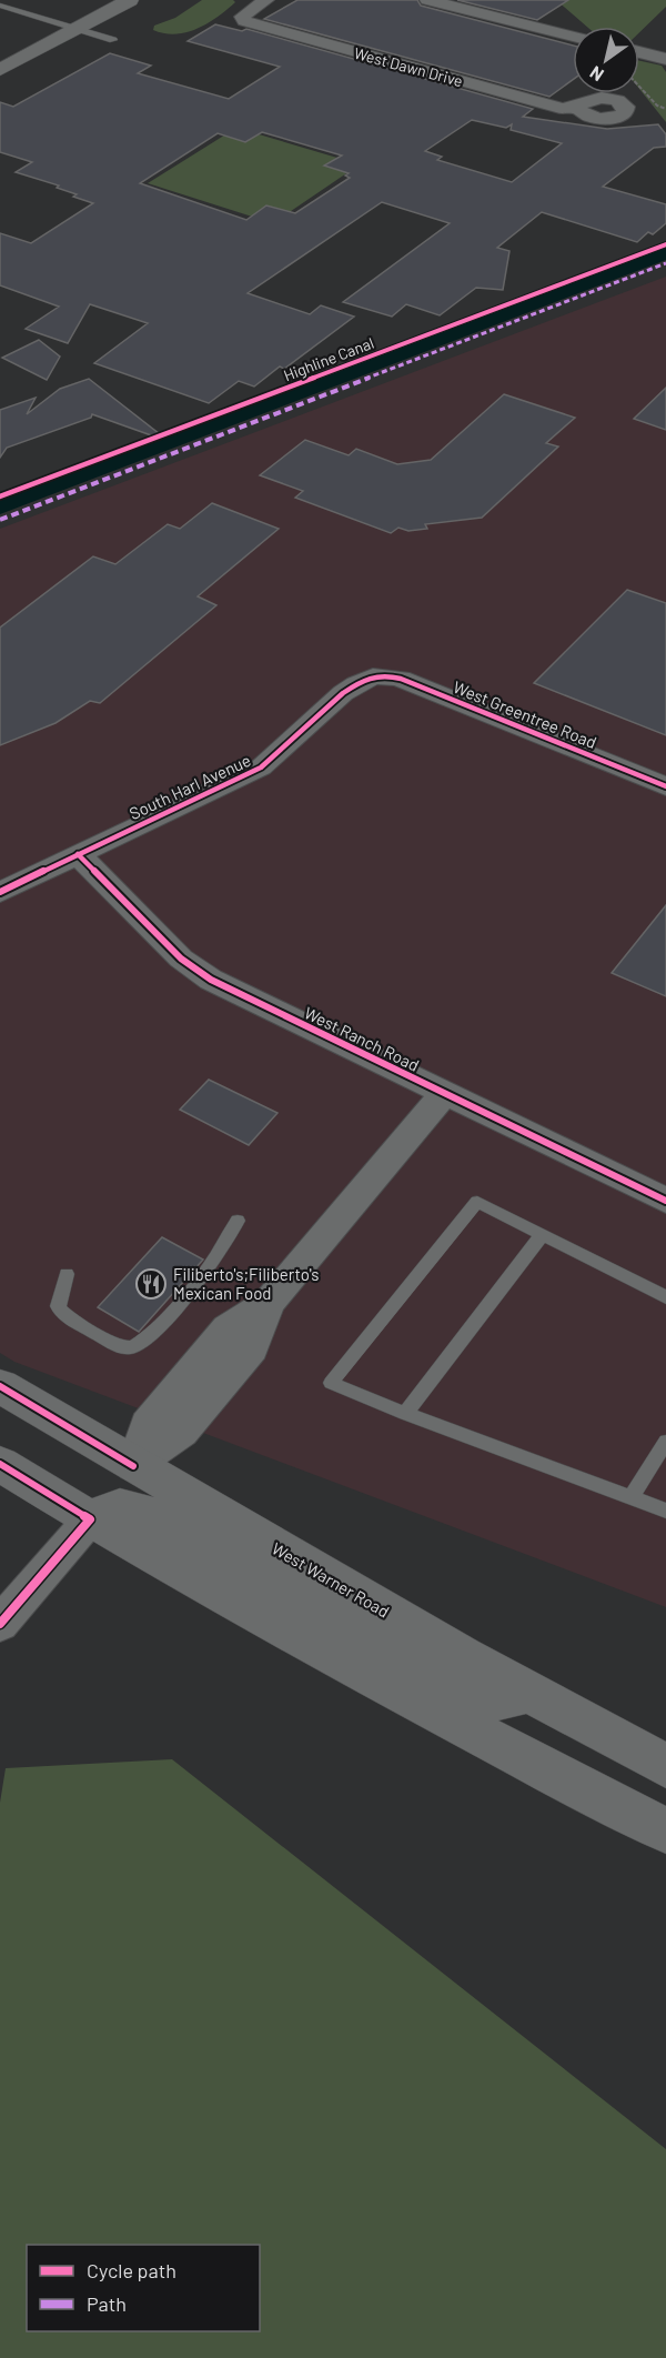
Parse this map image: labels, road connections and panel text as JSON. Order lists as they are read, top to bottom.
{
  "streets": {
    "main road": ["West Warner Road"],
    "street": [
      "West Dawn Drive",
      "West Greentree Road",
      "South Harl Avenue",
      "West Ranch Road"
    ],
    "cycle path": ["Highline Canal"]
  },
  "crossings": [
    ["West Greentree Road", "South Harl Avenue"],
    ["South Harl Avenue", "West Ranch Road"]
  ],
  "places": {
    "restaurant": ["Filiberto's;Filiberto's Mexican Food"]
  },
  "legend": ["Cycle path", "Path"],
  "north": "bottom left"
}
